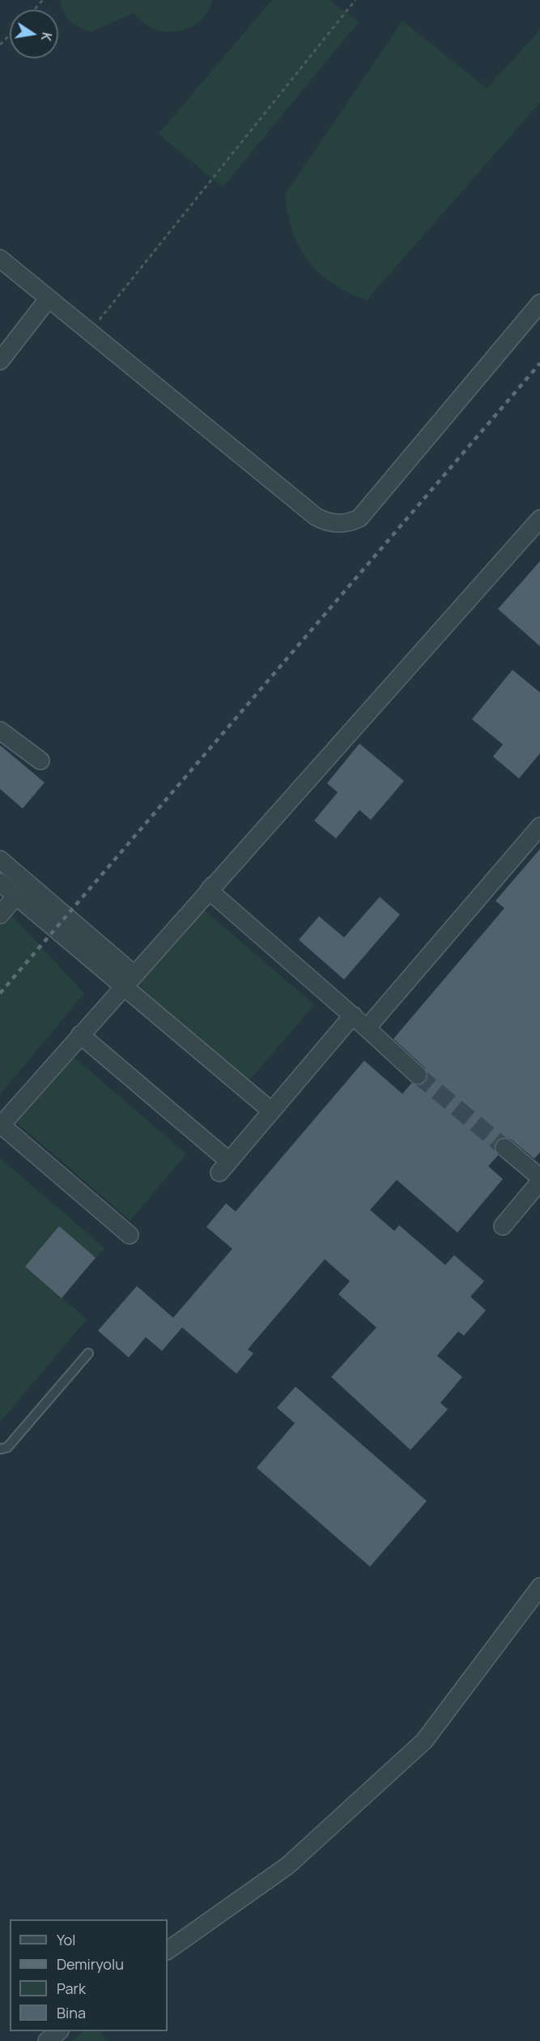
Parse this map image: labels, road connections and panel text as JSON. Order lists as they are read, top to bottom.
{
  "legend": [
    "Yol",
    "Demiryolu",
    "Park",
    "Bina"
  ],
  "north": "right"
}
